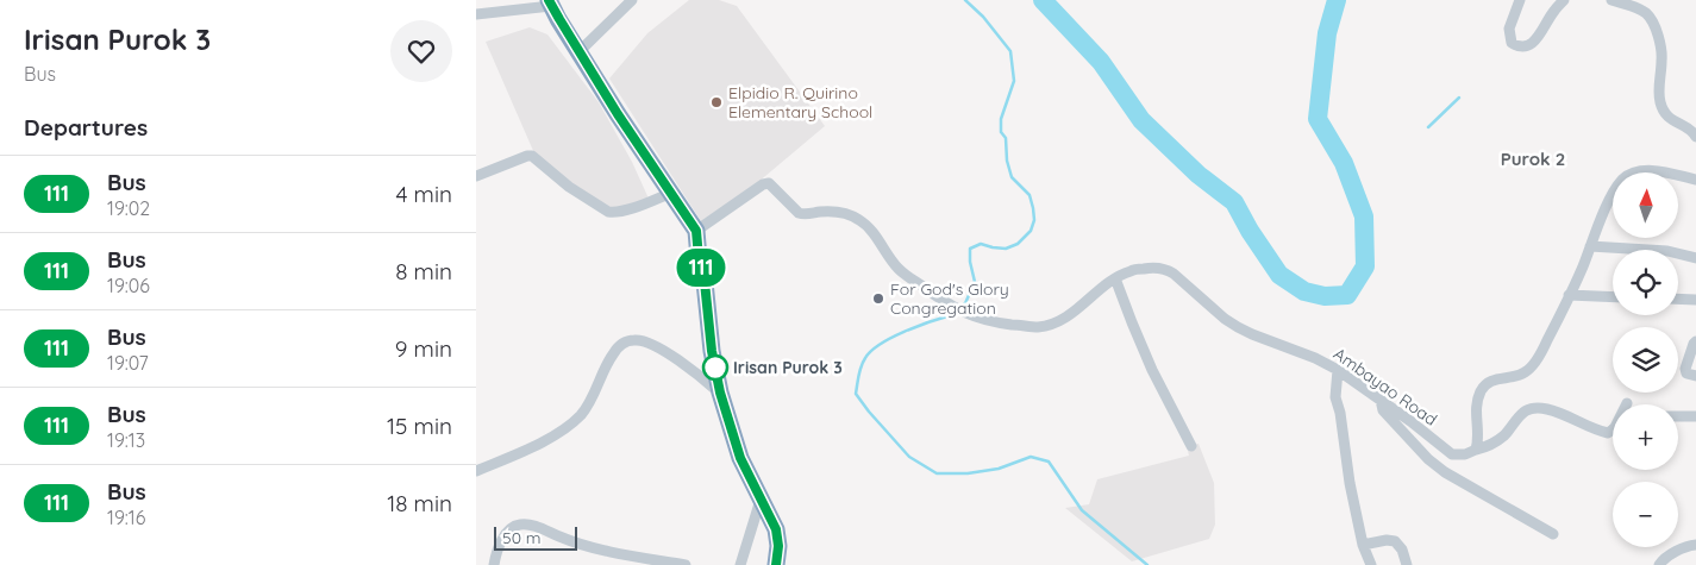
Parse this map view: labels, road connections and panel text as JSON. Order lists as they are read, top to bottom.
{
  "streets": {
    "street": ["Ambayao Road"]
  },
  "districts": ["Purok 2"],
  "places": ["Elpidio R. Quirino Elementary School", "For God's Glory Congregation", "Irisan Purok 3"],
  "lines": ["bus line 111"],
  "scale_bar": "50 m",
  "north": "top",
  "page": {
    "heading": [
      ["Irisan Purok 3", "Bus"],
      "Departures"
    ],
    "on_map": "111",
    "list": [
      {
        "mark": "111",
        "name": "Bus",
        "note": "19:02",
        "value": "4 min"
      },
      {
        "mark": "111",
        "name": "Bus",
        "note": "19:06",
        "value": "8 min"
      },
      {
        "mark": "111",
        "name": "Bus",
        "note": "19:07",
        "value": "9 min"
      },
      {
        "mark": "111",
        "name": "Bus",
        "note": "19:13",
        "value": "15 min"
      },
      {
        "mark": "111",
        "name": "Bus",
        "note": "19:16",
        "value": "18 min"
      }
    ],
    "map_buttons": ["+", "−"],
    "scale": "50 m"
  }
}
